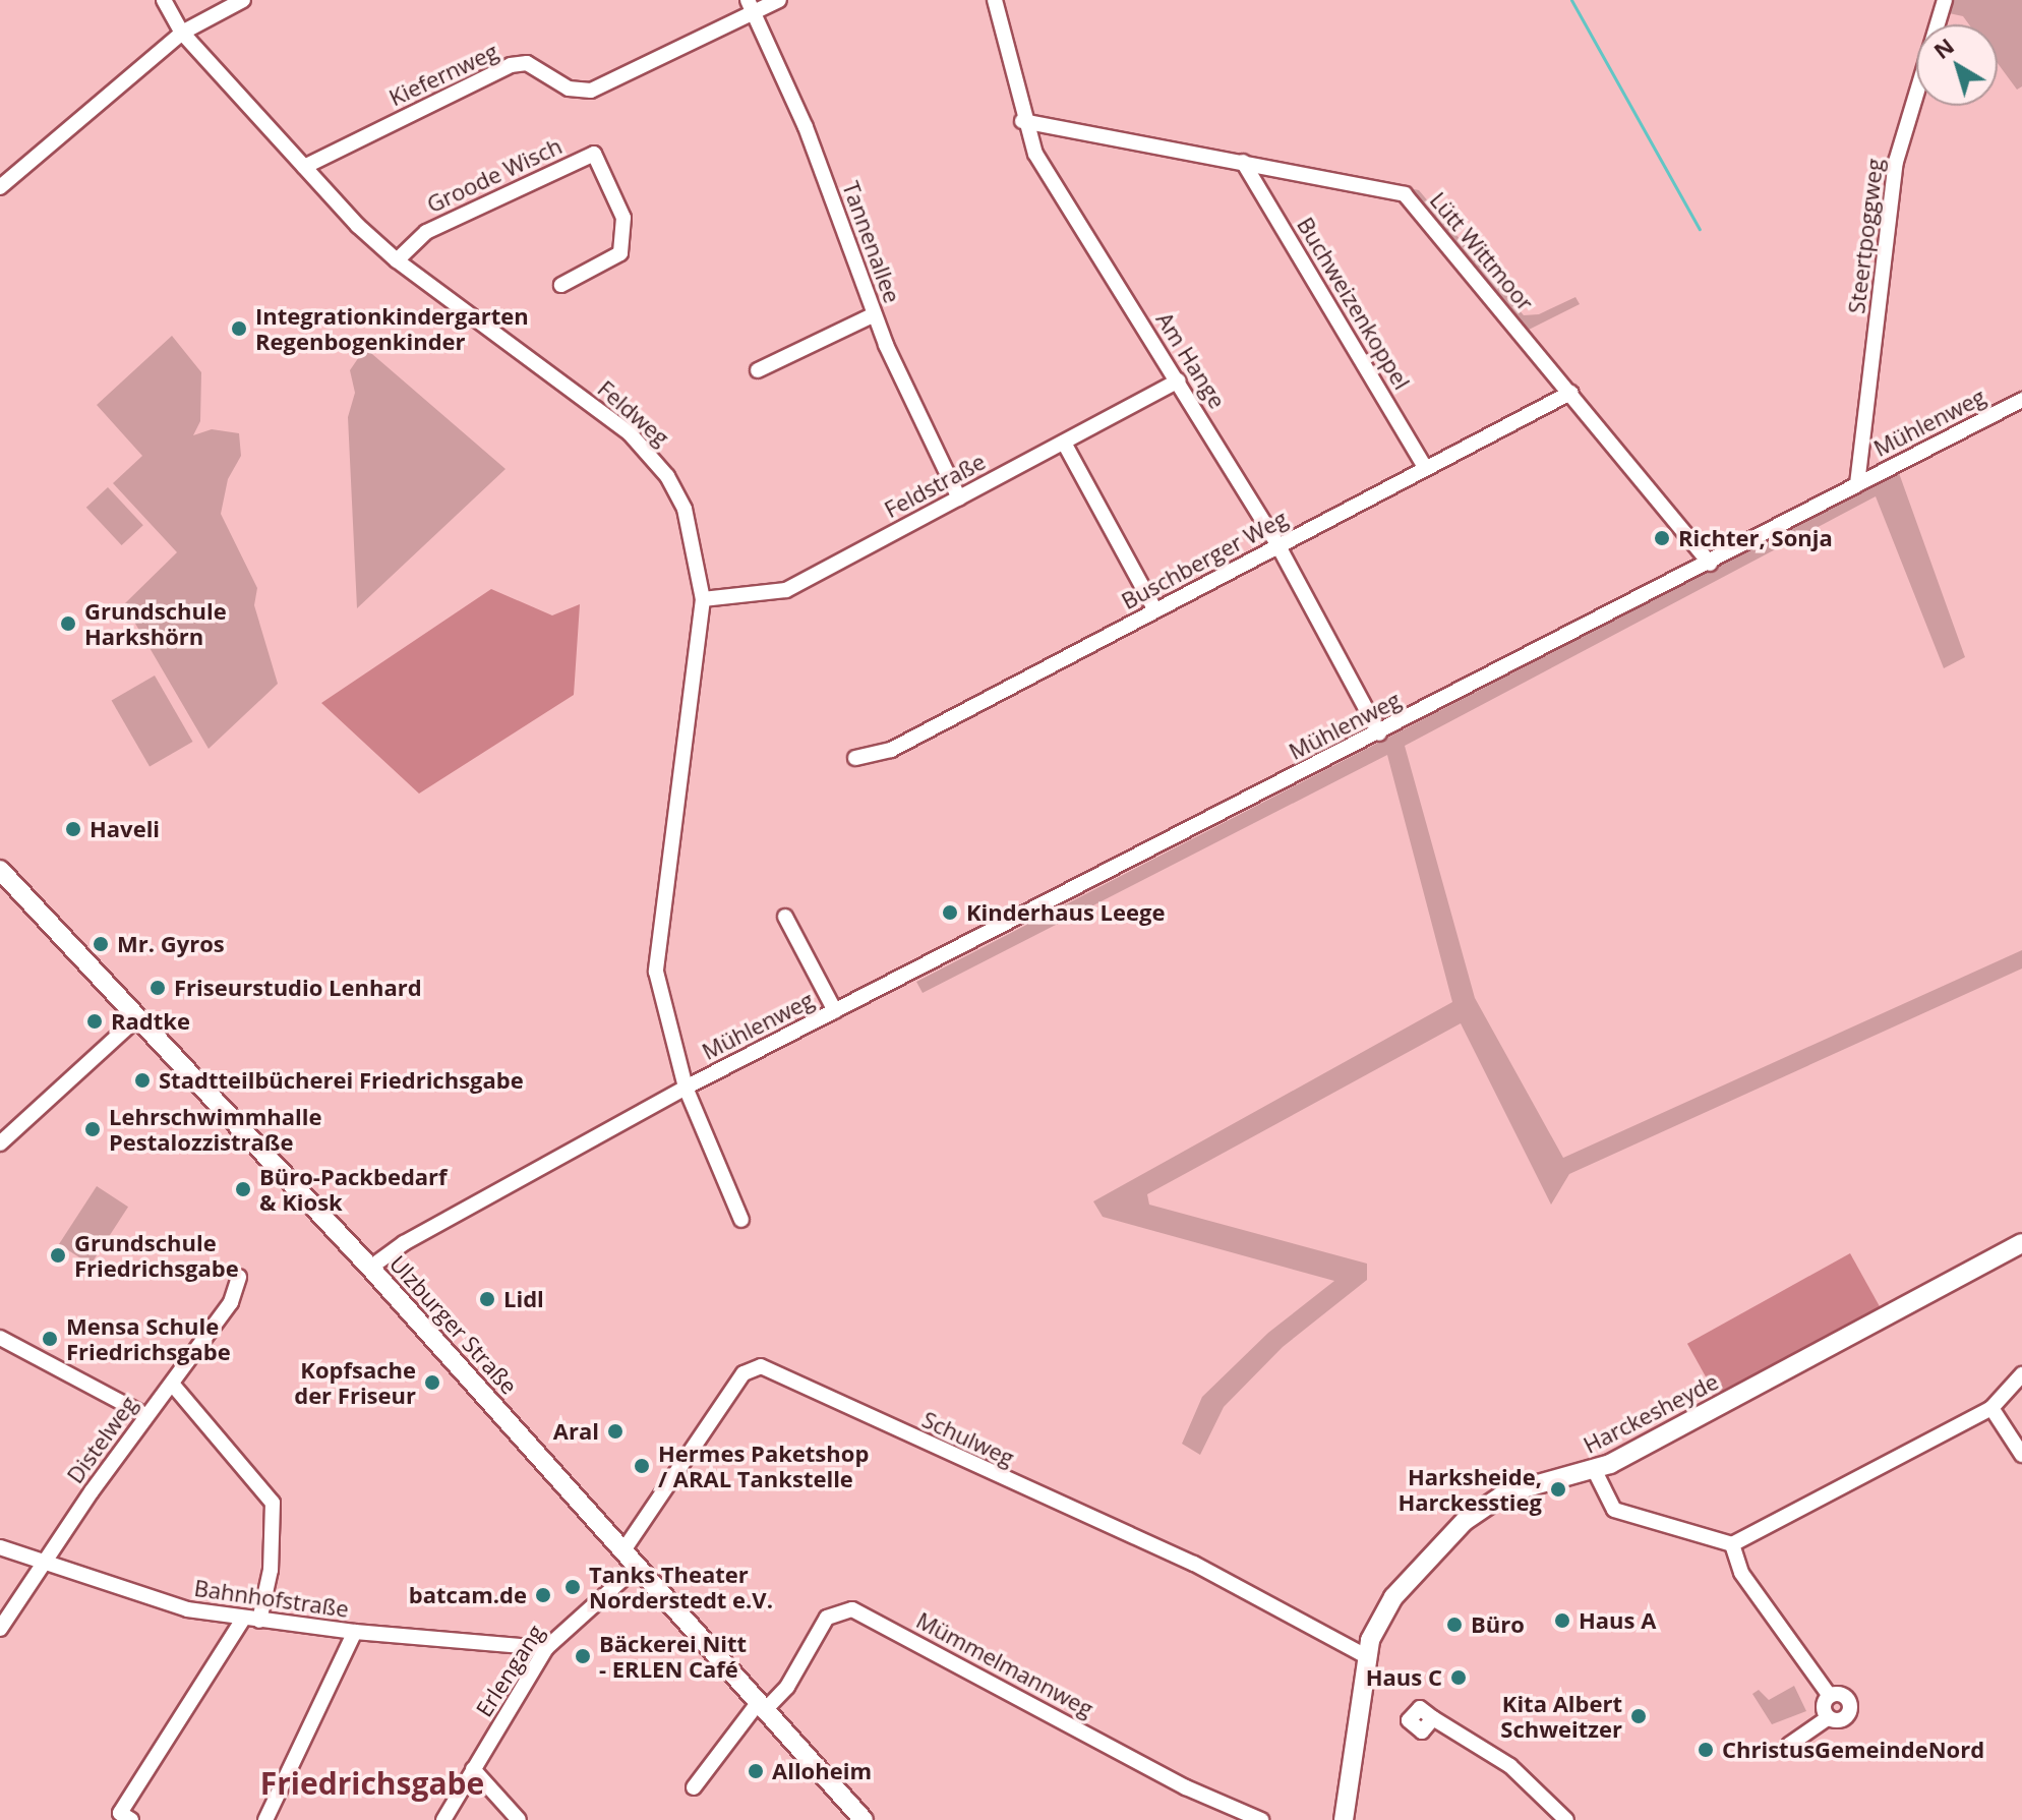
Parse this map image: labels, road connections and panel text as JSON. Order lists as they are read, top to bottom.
{
  "streets": {
    "main road": ["Ulzburger Straße", "Harckesheyde"],
    "street": [
      "Kiefernweg",
      "Groode Wisch",
      "Steertpoggweg",
      "Tannenallee",
      "Lütt Wittmoor",
      "Buchweizenkoppel",
      "Am Hange",
      "Feldweg",
      "Mühlenweg",
      "Feldstraße",
      "Buschberger Weg",
      "Schulweg",
      "Distelweg",
      "Bahnhofstraße",
      "Mümmelmannweg",
      "Erlengang"
    ]
  },
  "crossings": [
    ["Kiefernweg", "Tannenallee"],
    ["Kiefernweg", "Feldweg"],
    ["Groode Wisch", "Feldweg"],
    ["Steertpoggweg", "Mühlenweg"],
    ["Tannenallee", "Feldstraße"],
    ["Lütt Wittmoor", "Buchweizenkoppel"],
    ["Lütt Wittmoor", "Am Hange"],
    ["Lütt Wittmoor", "Mühlenweg"],
    ["Lütt Wittmoor", "Buschberger Weg"],
    ["Buchweizenkoppel", "Buschberger Weg"],
    ["Am Hange", "Mühlenweg"],
    ["Am Hange", "Feldstraße"],
    ["Am Hange", "Buschberger Weg"],
    ["Feldweg", "Mühlenweg"],
    ["Feldweg", "Feldstraße"],
    ["Mühlenweg", "Ulzburger Straße"],
    ["Ulzburger Straße", "Schulweg"],
    ["Ulzburger Straße", "Mümmelmannweg"],
    ["Ulzburger Straße", "Erlengang"],
    ["Harckesheyde", "Schulweg"],
    ["Distelweg", "Bahnhofstraße"],
    ["Bahnhofstraße", "Erlengang"]
  ],
  "districts": ["Friedrichsgabe"],
  "places": [
    "Integrationkindergarten Regenbogenkinder",
    "Richter, Sonja",
    "Grundschule Harkshörn",
    "Haveli",
    "Kinderhaus Leege",
    "Mr. Gyros",
    "Friseurstudio Lenhard",
    "Radtke",
    "Stadtteilbücherei Friedrichsgabe",
    "Lehrschwimmhalle Pestalozzistraße",
    "Büro-Packbedarf & Kiosk",
    "Grundschule Friedrichsgabe",
    "Lidl",
    "Mensa Schule Friedrichsgabe",
    "Kopfsache der Friseur",
    "Aral",
    "Hermes Paketshop / ARAL Tankstelle",
    "Harksheide, Harckesstieg",
    "Tanks Theater Norderstedt e.V.",
    "batcam.de",
    "Haus A",
    "Büro",
    "Bäckerei Nitt - ERLEN Café",
    "Haus C",
    "Kita Albert Schweitzer",
    "ChristusGemeindeNord",
    "Alloheim"
  ],
  "north": "top left"
}
